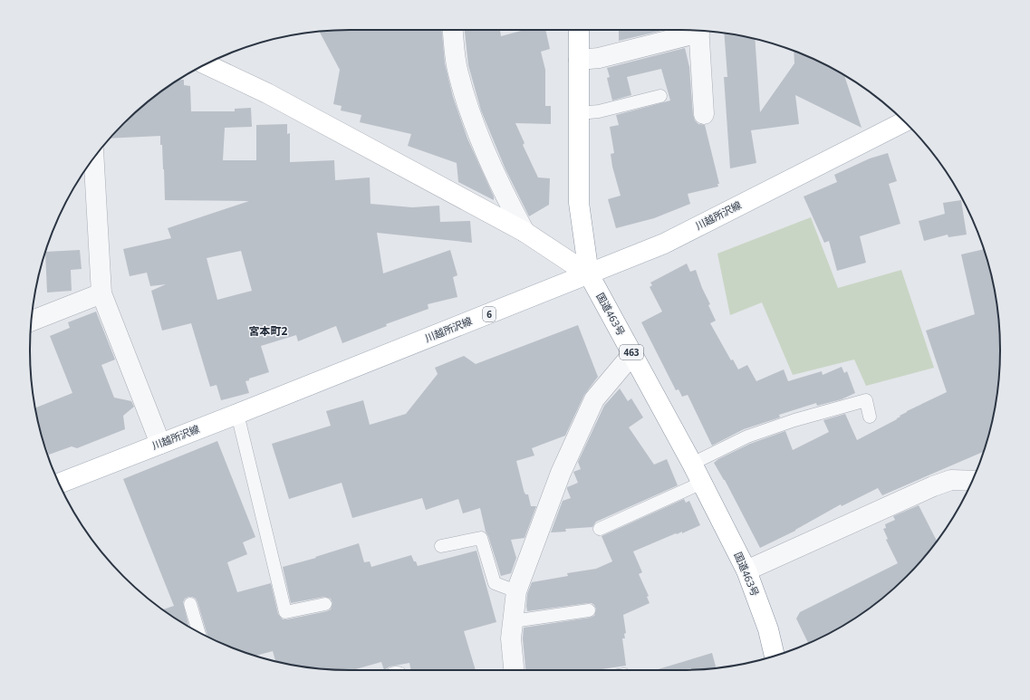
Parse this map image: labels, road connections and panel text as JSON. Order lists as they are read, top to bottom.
{
  "streets": {
    "main road": [
      "川越所沢線",
      "6",
      "国道463号",
      "463"
    ]
  },
  "crossings": [
    ["川越所沢線", "国道463号"]
  ],
  "districts": ["宮本町2"]
}
